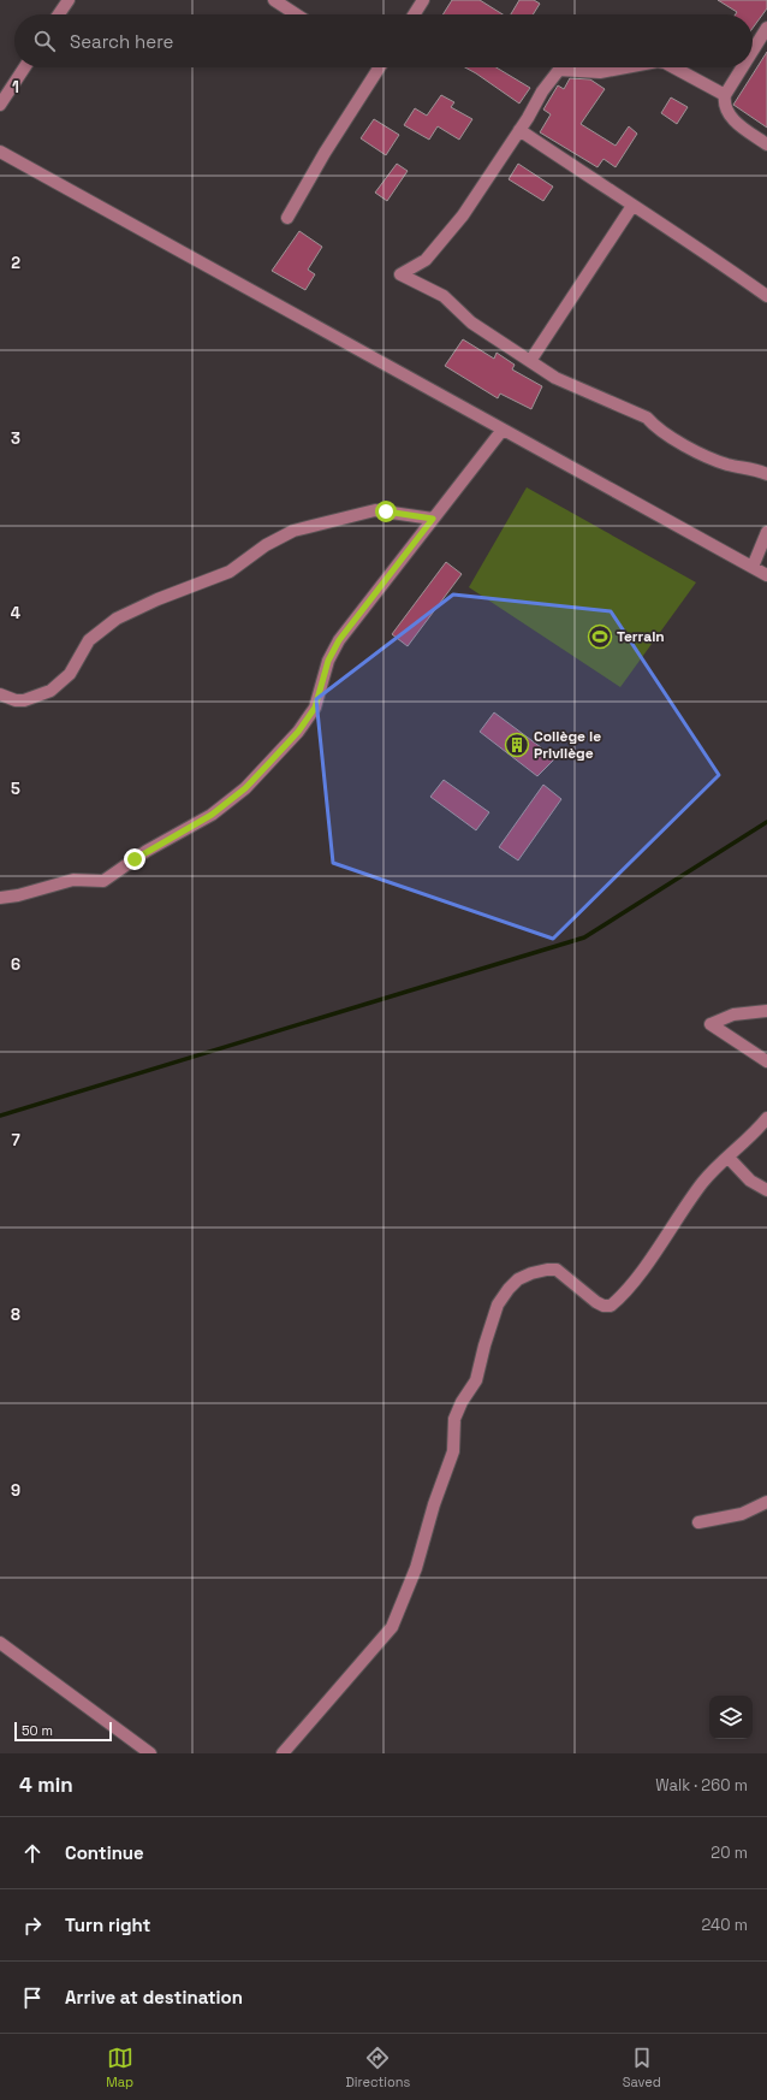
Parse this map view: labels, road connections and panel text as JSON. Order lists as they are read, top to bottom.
{
  "places": {
    "sports": ["Terrain"],
    "building": ["Collège le Privilège"]
  },
  "scale_bar": "50 m",
  "page": {
    "search": "Search here",
    "scale": "50 m",
    "heading": ["4 min", "Walk · 260 m"],
    "list": [
      ["Continue", "20 m"],
      ["Turn right", "240 m"],
      "Arrive at destination"
    ],
    "nav": ["Map", "Directions", "Saved"]
  },
  "grid": {
    "rows": [
      "1",
      "2",
      "3",
      "4",
      "5",
      "6",
      "7",
      "8",
      "9"
    ]
  }
}
